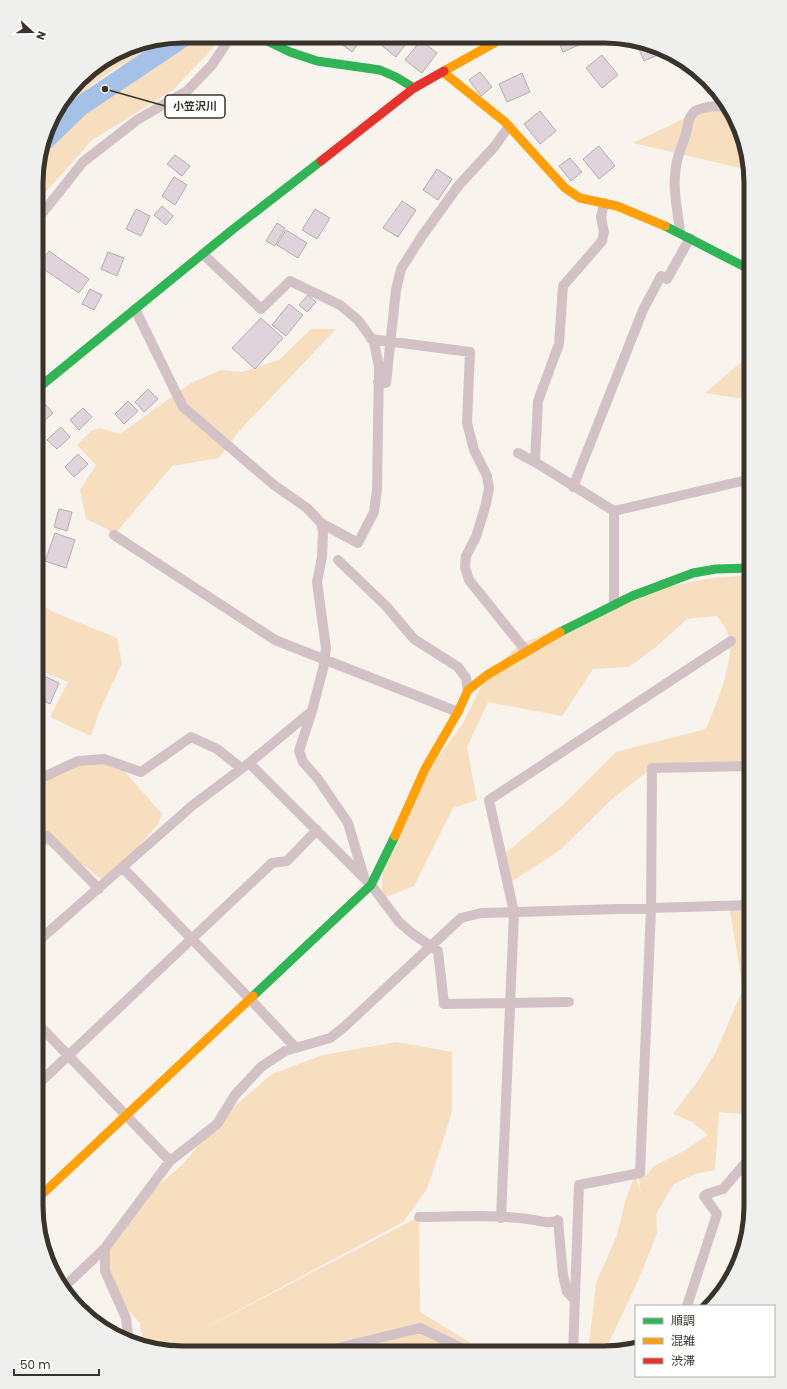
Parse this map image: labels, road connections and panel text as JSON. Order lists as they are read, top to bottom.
{
  "places": ["小笠沢川"],
  "legend": ["順調", "混雑", "渋滞"],
  "scale_bar": "50 m",
  "north": "right"
}
